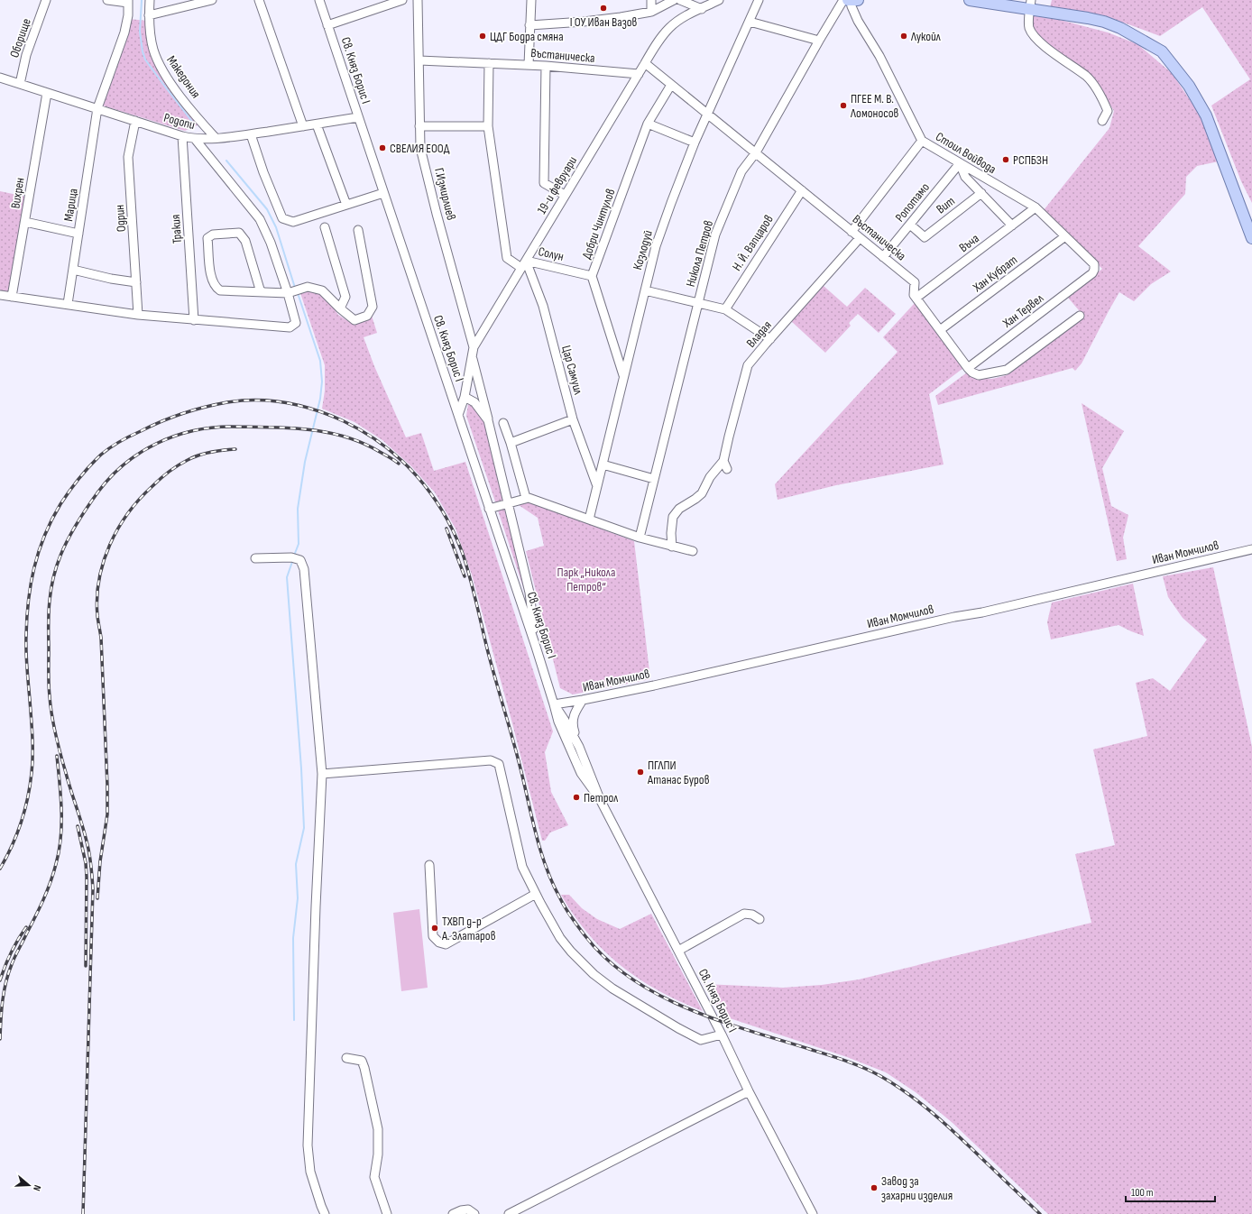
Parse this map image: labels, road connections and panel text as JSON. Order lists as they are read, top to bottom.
{
  "streets": {
    "street": [
      "Оборище",
      "Въстаническа",
      "Св. Княз Борис I",
      "Македония",
      "Родопи",
      "Стоил Войвода",
      "19-и февруари",
      "Вихрен",
      "Г.Измирлиев",
      "Ропотамо",
      "Марица",
      "Вит",
      "Одрин",
      "Добри Чинтулов",
      "Тракия",
      "Н. Й. Вапцаров",
      "Въча",
      "Козлодуй",
      "Солун",
      "Никола Петров",
      "Хан Кубрат",
      "Хан Тервел",
      "Владая",
      "Цар Самуил",
      "Иван Момчилов"
    ]
  },
  "crossings": [
    ["Оборище", "Родопи"],
    ["Въстаническа", "19-и февруари"],
    ["Въстаническа", "Г.Измирлиев"],
    ["Въстаническа", "Ропотамо"],
    ["Въстаническа", "Добри Чинтулов"],
    ["Въстаническа", "Н. Й. Вапцаров"],
    ["Въстаническа", "Въча"],
    ["Въстаническа", "Козлодуй"],
    ["Въстаническа", "Никола Петров"],
    ["Въстаническа", "Хан Кубрат"],
    ["Въстаническа", "Хан Тервел"],
    ["Въстаническа", "Владая"],
    ["Св. Княз Борис I", "Родопи"],
    ["Св. Княз Борис I", "19-и февруари"],
    ["Св. Княз Борис I", "Иван Момчилов"],
    ["Македония", "Родопи"],
    ["Родопи", "Вихрен"],
    ["Родопи", "Марица"],
    ["Родопи", "Одрин"],
    ["Родопи", "Тракия"],
    ["Стоил Войвода", "Ропотамо"],
    ["Стоил Войвода", "Въча"],
    ["Стоил Войвода", "Никола Петров"],
    ["Стоил Войвода", "Хан Кубрат"],
    ["Стоил Войвода", "Хан Тервел"],
    ["19-и февруари", "Г.Измирлиев"],
    ["19-и февруари", "Солун"],
    ["19-и февруари", "Цар Самуил"],
    ["Ропотамо", "Вит"],
    ["Добри Чинтулов", "Козлодуй"],
    ["Добри Чинтулов", "Солун"],
    ["Козлодуй", "Цар Самуил"],
    ["Солун", "Цар Самуил"]
  ],
  "parks": ["Парк „Никола Петров“"],
  "places": [
    "I ОУ Иван Вазов",
    "ЦДГ Бодра смяна",
    "Лукойл",
    "ПГЕЕ М. В. Ломоносов",
    "СВЕЛИЯ ЕООД",
    "РСПБЗН",
    "ПГЛПИ Атанас Буров",
    "Петрол",
    "ТХВП д-р А. Златаров",
    "Завод за захарни изделия"
  ],
  "scale_bar": "100 m",
  "north": "right"
}
